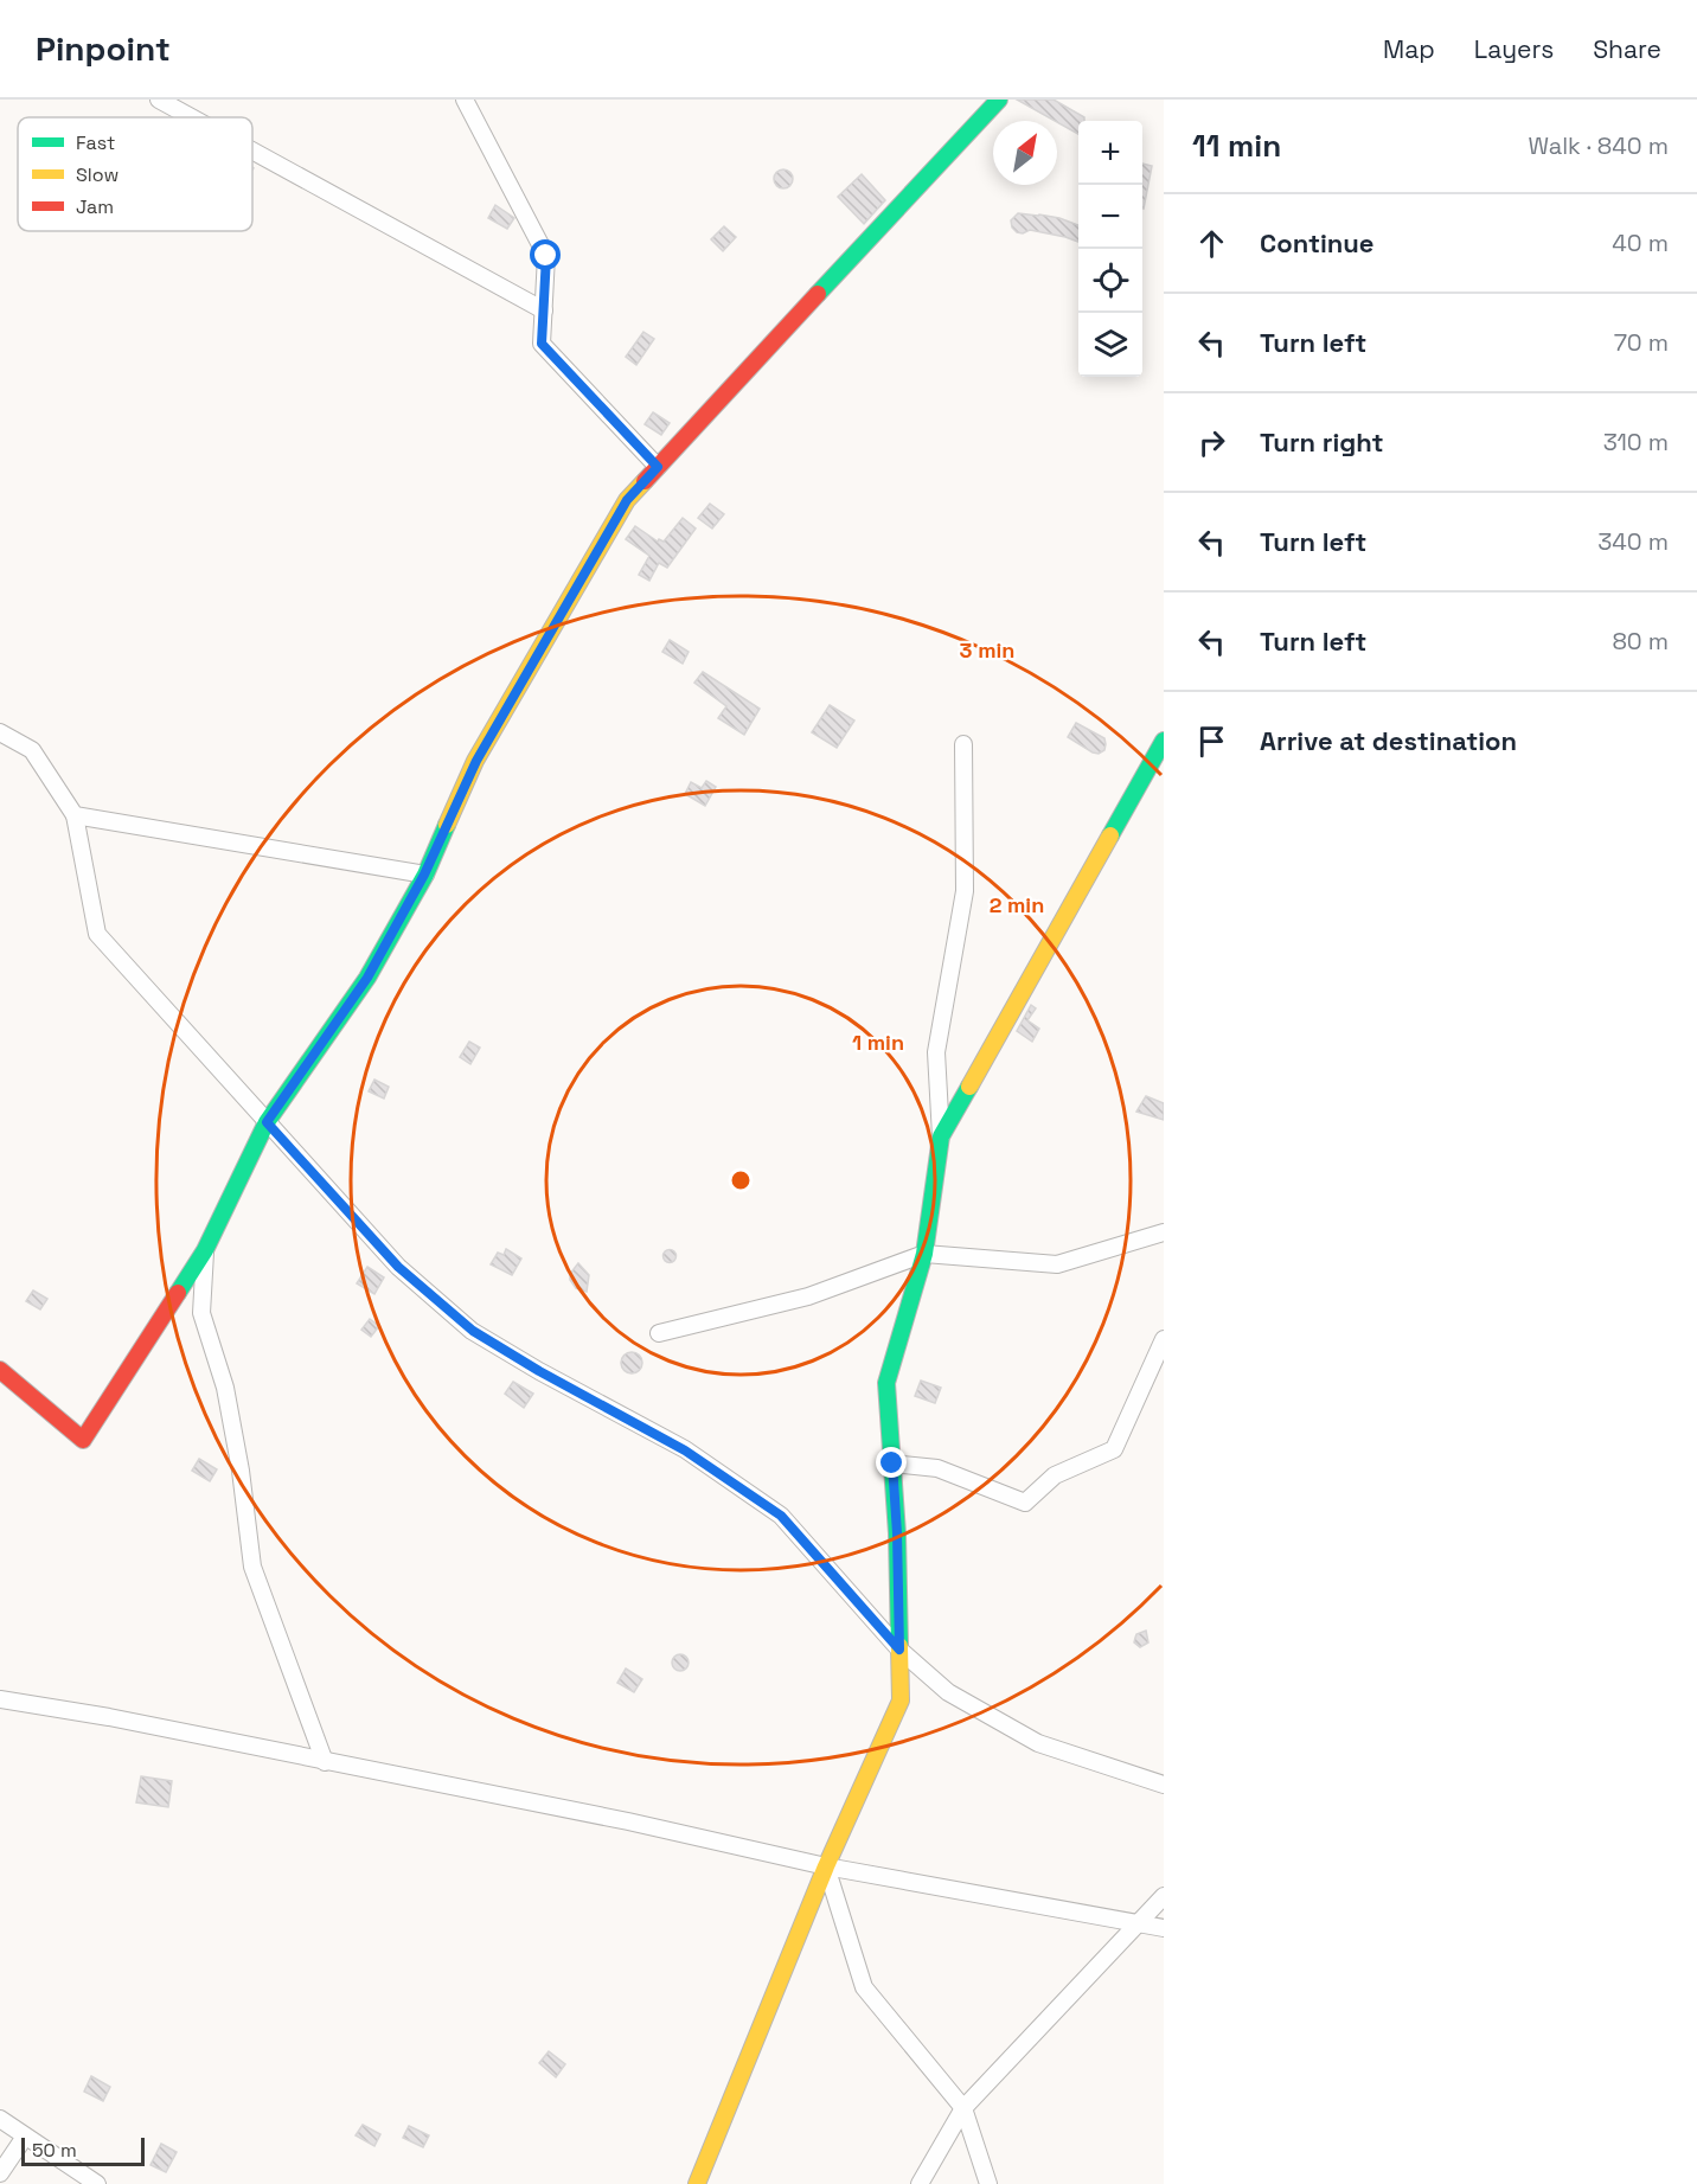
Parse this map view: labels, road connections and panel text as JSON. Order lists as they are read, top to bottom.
{
  "legend": ["Fast", "Slow", "Jam"],
  "scale_bar": "50 m",
  "north": "top right",
  "page": {
    "header": "Pinpoint",
    "nav": ["Map", "Layers", "Share"],
    "heading": ["11 min", "Walk · 840 m"],
    "map_buttons": ["+", "−"],
    "list": [
      ["Continue", "40 m"],
      ["Turn left", "70 m"],
      ["Turn right", "310 m"],
      ["Turn left", "340 m"],
      ["Turn left", "80 m"],
      "Arrive at destination"
    ],
    "scale": "50 m"
  },
  "rings": ["3 min", "2 min", "1 min"]
}
